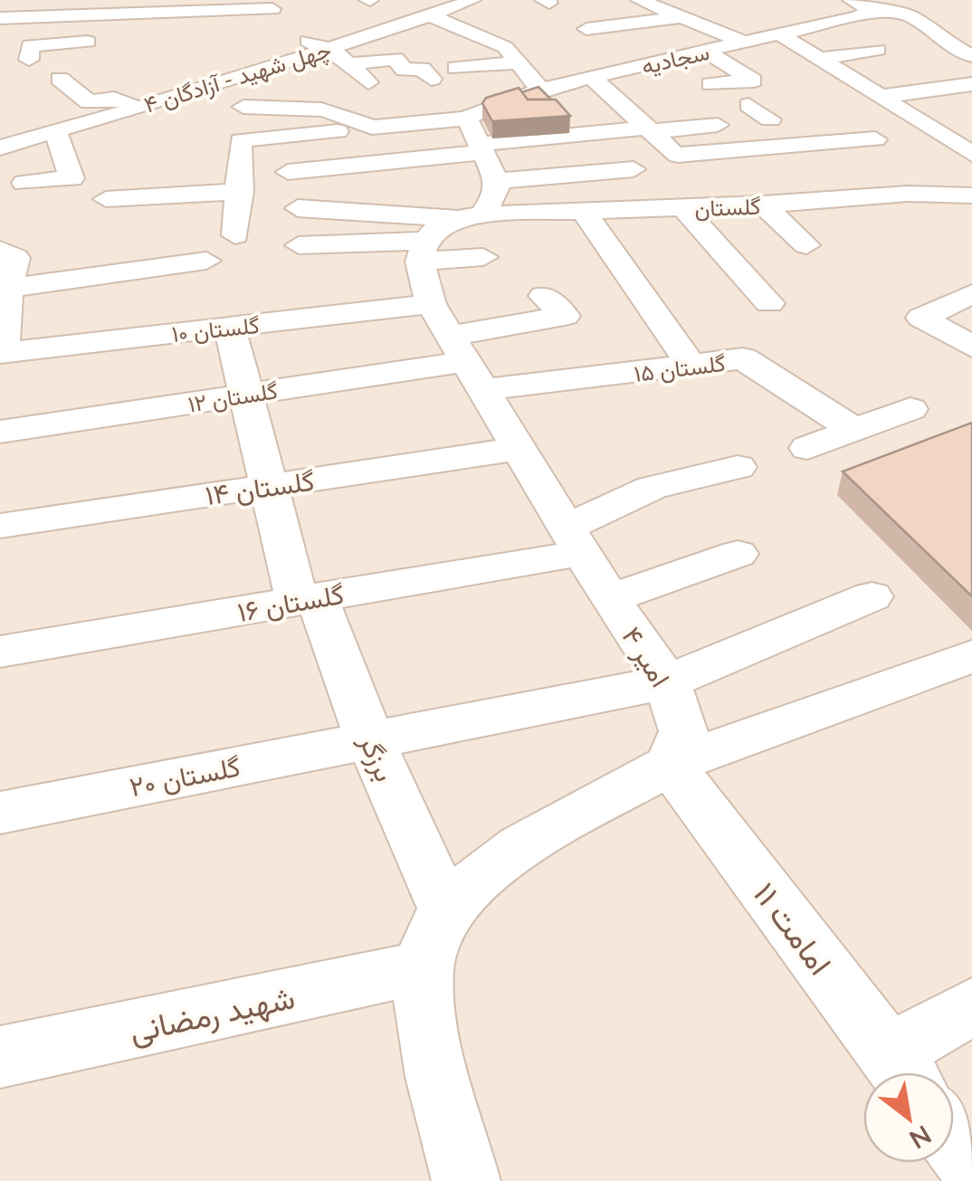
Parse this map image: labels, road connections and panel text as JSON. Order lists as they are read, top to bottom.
{
  "streets": {
    "street": [
      "سجادیه",
      "چهل شهید - آزادگان ۴",
      "گلستان",
      "گلستان ۱۰",
      "گلستان ۱۵",
      "گلستان ۱۲",
      "گلستان ۱۴",
      "گلستان ۱۶",
      "امیر ۴",
      "برزگر",
      "گلستان ۲۰",
      "امامت ۱۱",
      "شهید رمضانی"
    ]
  },
  "crossings": [
    ["گلستان", "گلستان ۱۰"],
    ["گلستان", "گلستان ۱۵"],
    ["گلستان", "گلستان ۱۲"],
    ["گلستان", "امیر ۴"],
    ["گلستان ۱۰", "گلستان ۱۵"],
    ["گلستان ۱۰", "گلستان ۱۲"],
    ["گلستان ۱۰", "امیر ۴"],
    ["گلستان ۱۰", "برزگر"],
    ["گلستان ۱۵", "گلستان ۱۲"],
    ["گلستان ۱۵", "امیر ۴"],
    ["گلستان ۱۲", "امیر ۴"],
    ["گلستان ۱۲", "برزگر"],
    ["گلستان ۱۴", "امیر ۴"],
    ["گلستان ۱۴", "برزگر"],
    ["گلستان ۱۶", "امیر ۴"],
    ["گلستان ۱۶", "برزگر"],
    ["امیر ۴", "گلستان ۲۰"],
    ["امیر ۴", "امامت ۱۱"],
    ["برزگر", "گلستان ۲۰"]
  ],
  "north": "bottom right"
}
